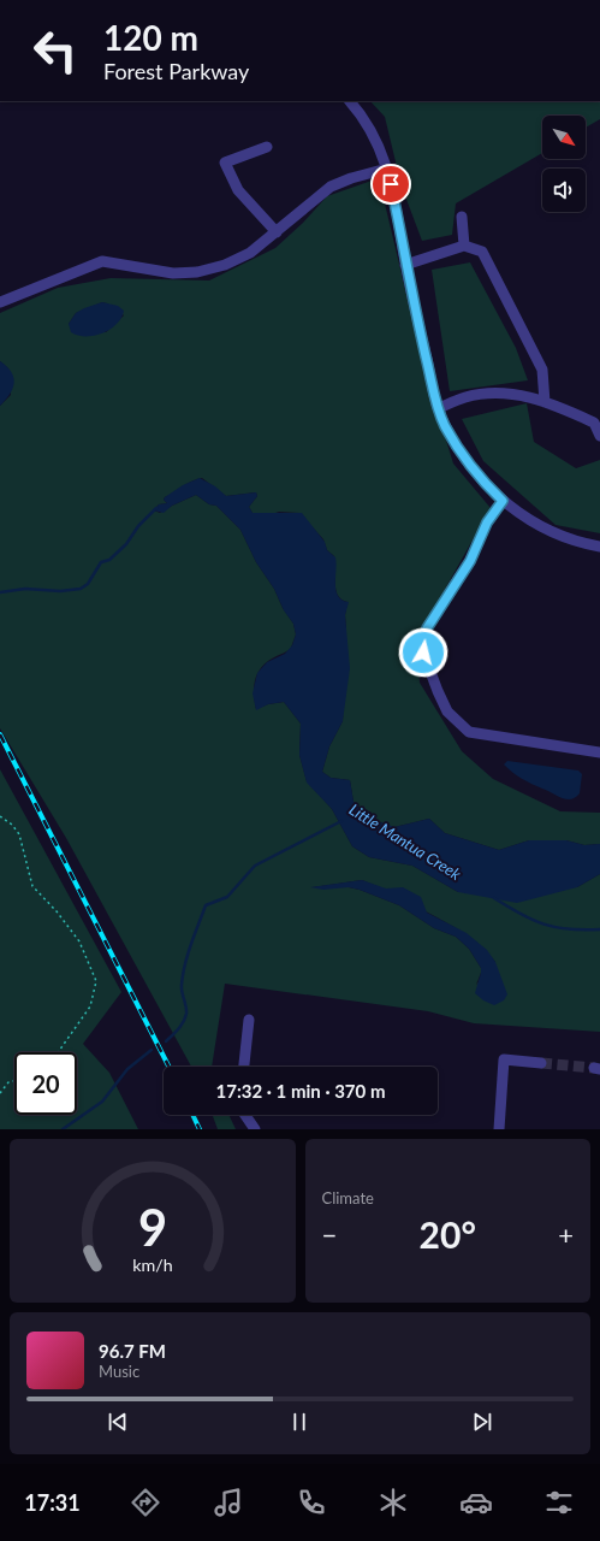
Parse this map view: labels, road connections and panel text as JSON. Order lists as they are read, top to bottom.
{
  "water": ["Little Mantua Creek"],
  "north": "bottom right",
  "page": {
    "turn": ["120 m", "Forest Parkway"],
    "limit": "20",
    "trip": "17:32 · 1 min · 370 m",
    "tile": "Climate",
    "heat": ["−", "20°", "+"],
    "song": ["96.7 FM", "Music"],
    "tabs": "17:31",
    "gauge": ["9", "km/h"]
  }
}
